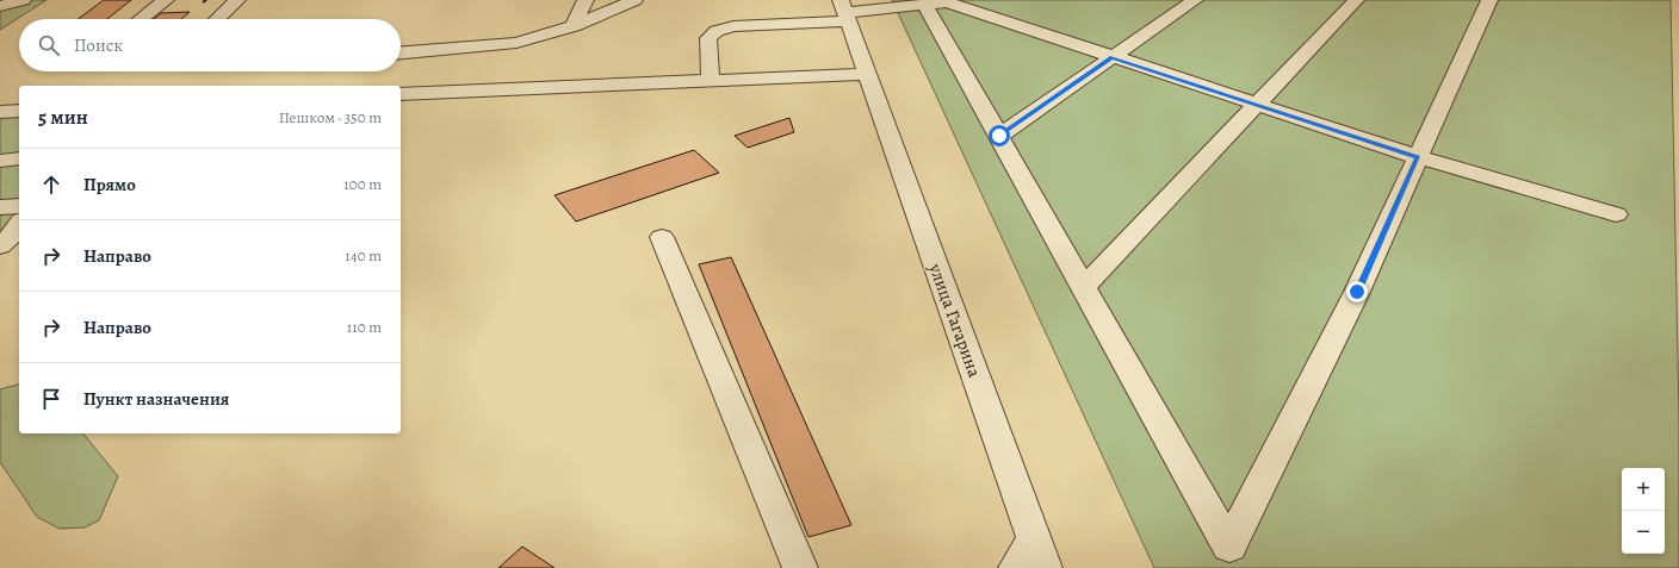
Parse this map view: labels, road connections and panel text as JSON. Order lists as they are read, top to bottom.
{
  "streets": {
    "street": ["улица Гагарина"]
  },
  "page": {
    "search": "Поиск",
    "heading": ["5 мин", "Пешком · 350 m"],
    "list": [
      ["Прямо", "100 m"],
      ["Направо", "140 m"],
      ["Направо", "110 m"],
      "Пункт назначения"
    ],
    "map_buttons": ["+", "−"]
  }
}
